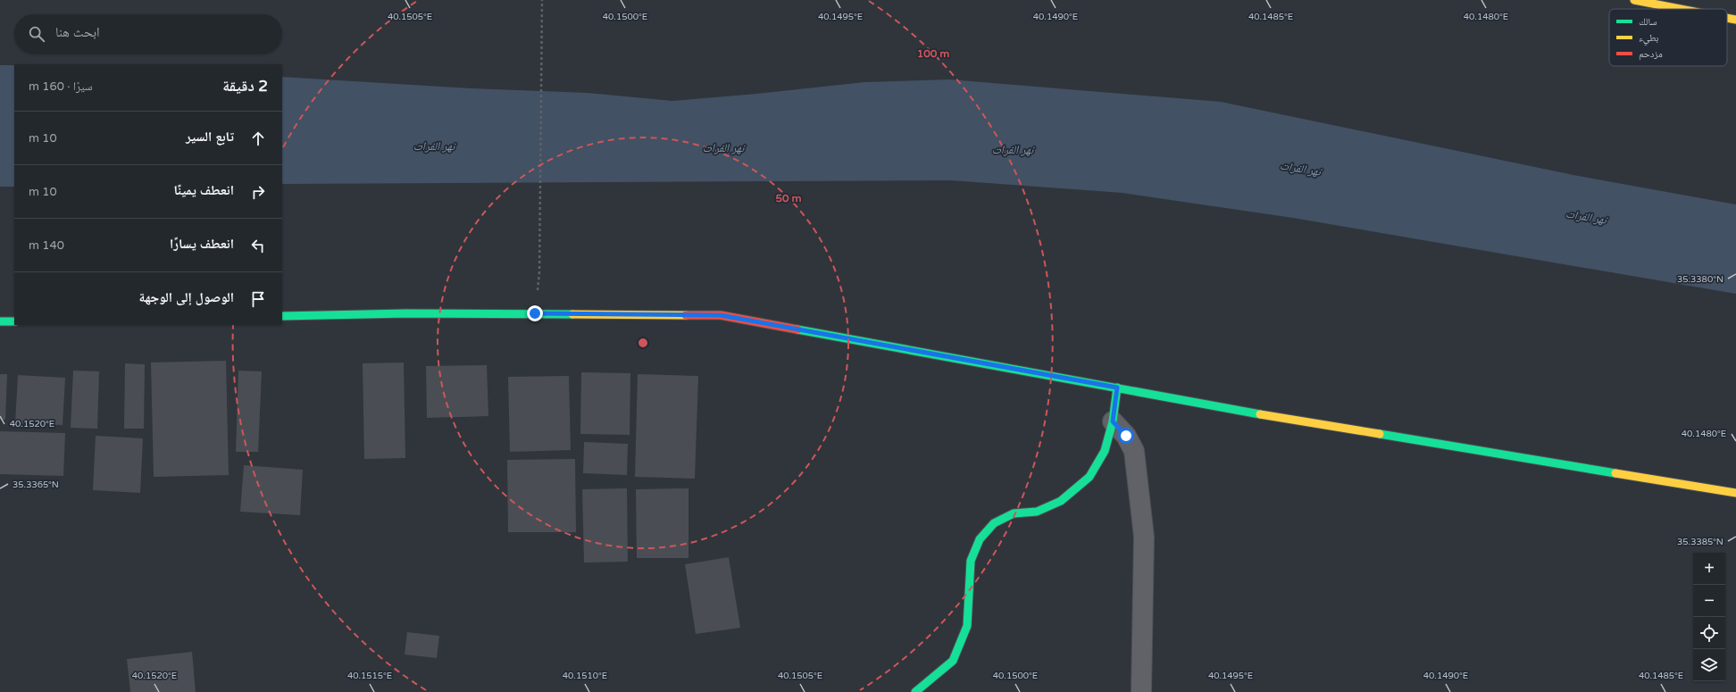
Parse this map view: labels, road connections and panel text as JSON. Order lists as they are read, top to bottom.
{
  "water": ["نهر الفرات"],
  "legend": ["سالك", "بطيء", "مزدحم"],
  "page": {
    "search": "ابحث هنا",
    "heading": ["2 دقيقة", "سيرًا · 160 m"],
    "list": [
      ["تابع السير", "10 m"],
      ["انعطف يمينًا", "10 m"],
      ["انعطف يسارًا", "140 m"],
      "الوصول إلى الوجهة"
    ],
    "map_buttons": ["+", "−"]
  },
  "coordinates": [
    "40.1505°E",
    "40.1500°E",
    "40.1495°E",
    "40.1490°E",
    "40.1485°E",
    "40.1480°E",
    "35.3380°N",
    "40.1520°E",
    "35.3365°N",
    "35.3385°N",
    "40.1515°E",
    "40.1510°E"
  ],
  "rings": ["100 m", "50 m"]
}
